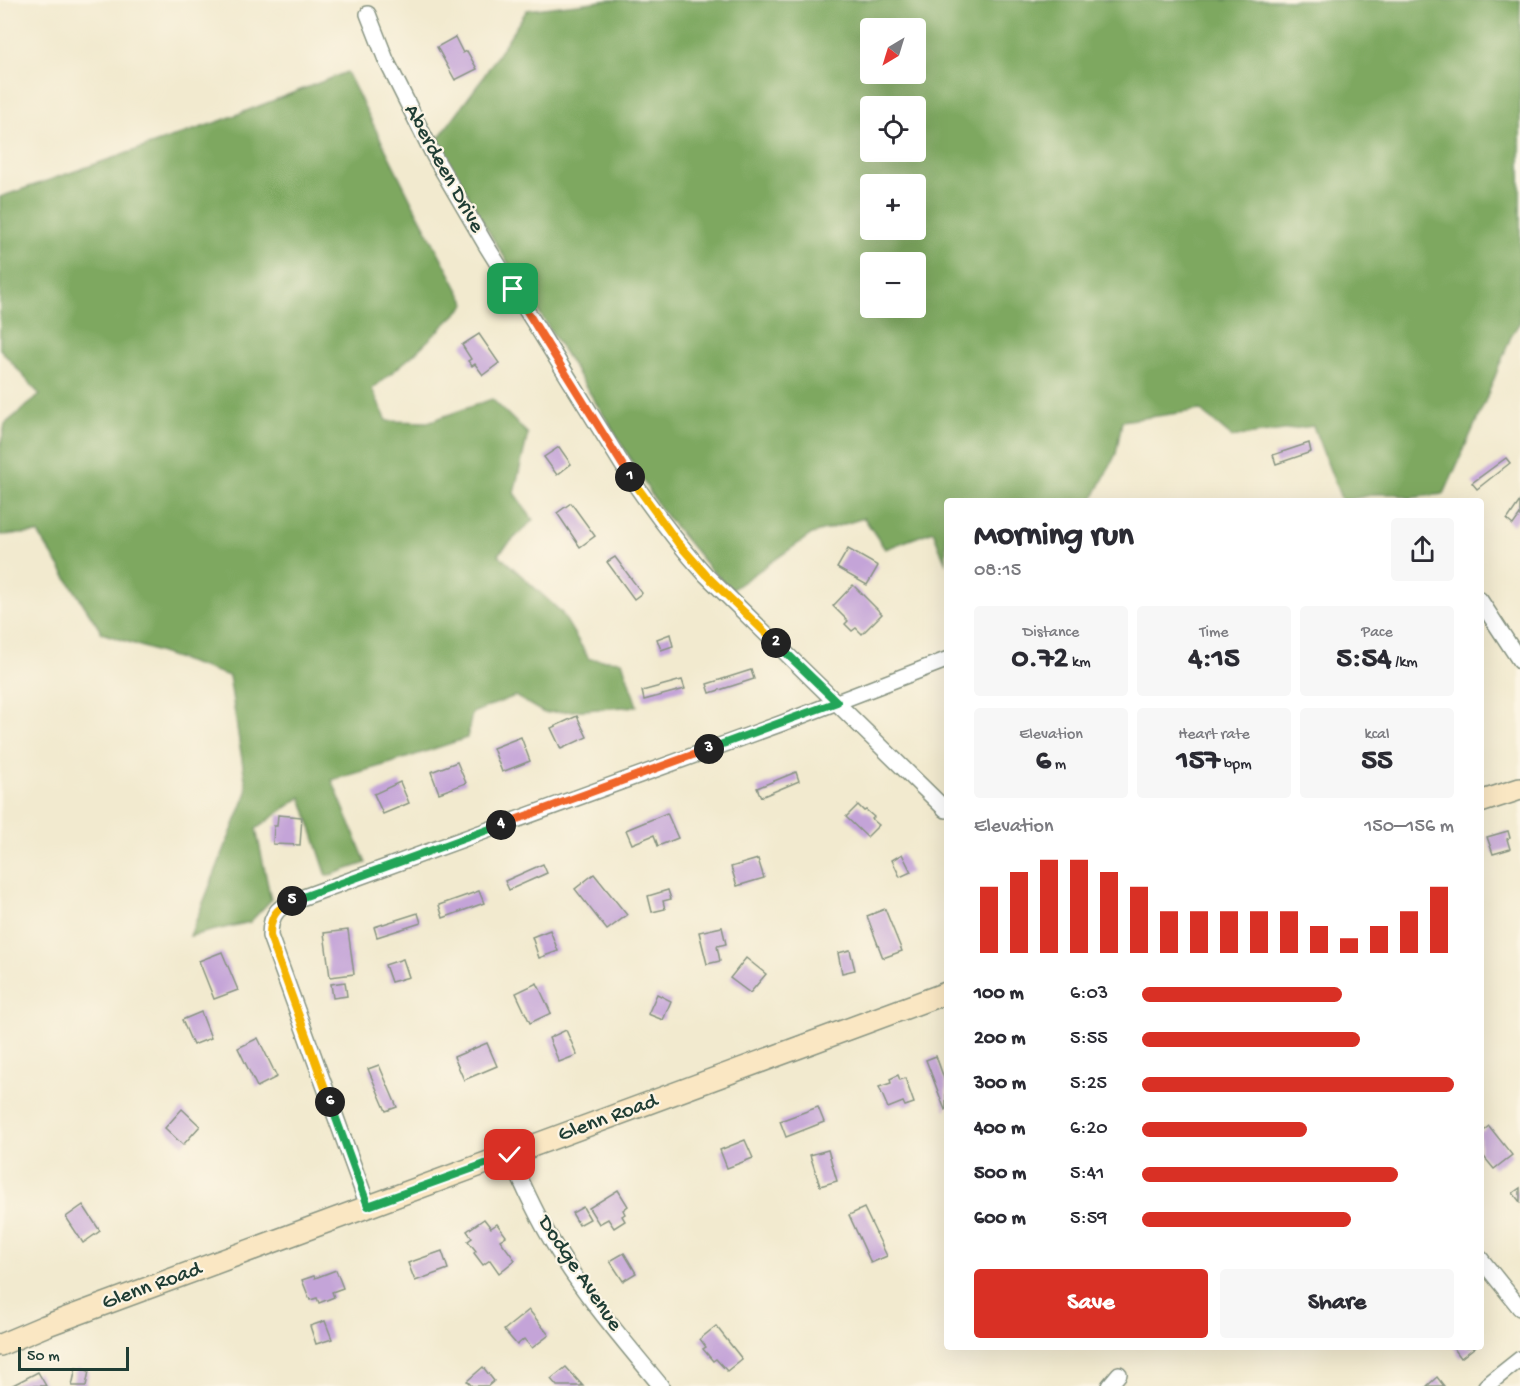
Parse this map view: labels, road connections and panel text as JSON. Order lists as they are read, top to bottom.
{
  "streets": {
    "street": ["Aberdeen Drive", "Glenn Road", "Dodge Avenue"]
  },
  "crossings": [
    ["Glenn Road", "Dodge Avenue"]
  ],
  "scale_bar": "50 m",
  "north": "bottom left",
  "page": {
    "map_buttons": ["+", "−"],
    "pins": [
      "1",
      "2",
      "3",
      "4",
      "5",
      "6"
    ],
    "heading": ["Morning run", "08:15"],
    "stats": [
      ["Distance", "0.72 km"],
      ["Time", "4:15"],
      ["Pace", "5:54 /km"],
      ["Elevation", "6 m"],
      ["Heart rate", "157 bpm"],
      ["kcal", "55"]
    ],
    "chart": ["Elevation", "150–156 m"],
    "list": [
      {
        "name": "100 m",
        "note": "6:03"
      },
      {
        "name": "200 m",
        "note": "5:55"
      },
      {
        "name": "300 m",
        "note": "5:25"
      },
      {
        "name": "400 m",
        "note": "6:20"
      },
      {
        "name": "500 m",
        "note": "5:41"
      },
      {
        "name": "600 m",
        "note": "5:59"
      }
    ],
    "buttons": ["Save", "Share"],
    "scale": "50 m"
  }
}
